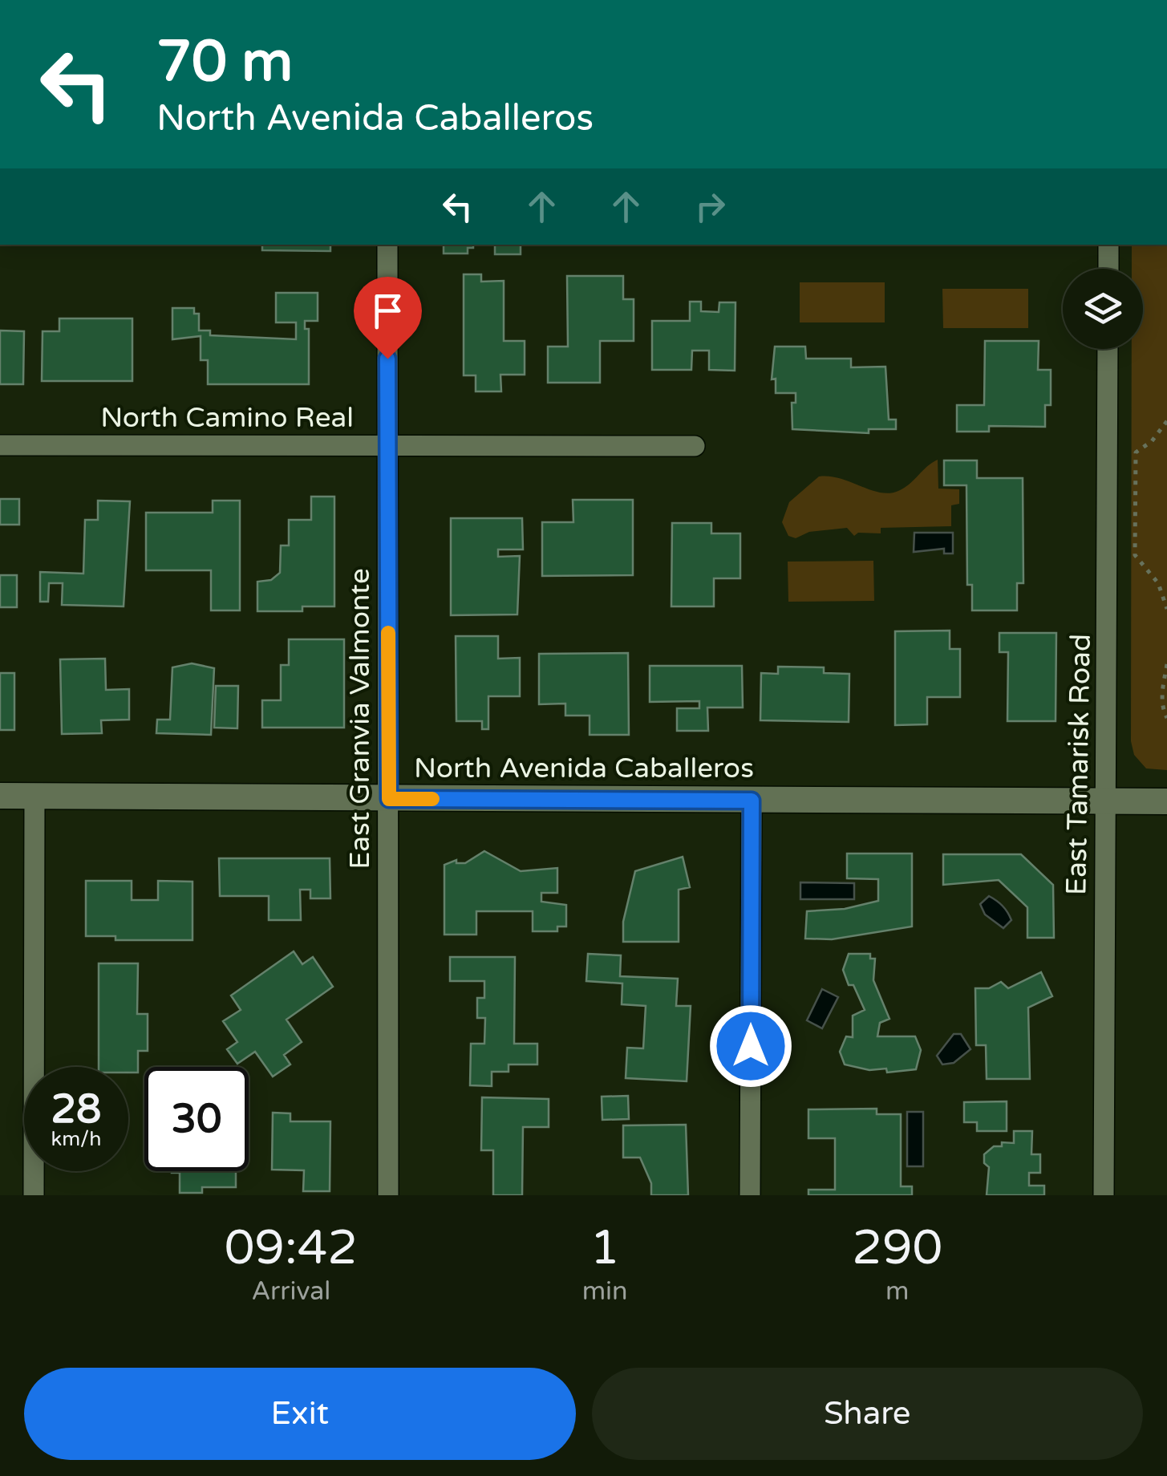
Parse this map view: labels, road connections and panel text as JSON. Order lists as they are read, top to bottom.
{
  "streets": {
    "street": [
      "North Camino Real",
      "East Granvia Valmonte",
      "East Tamarisk Road",
      "North Avenida Caballeros"
    ]
  },
  "crossings": [
    ["North Camino Real", "East Granvia Valmonte"],
    ["East Granvia Valmonte", "North Avenida Caballeros"],
    ["East Tamarisk Road", "North Avenida Caballeros"]
  ],
  "page": {
    "turn": ["70 m", "North Avenida Caballeros"],
    "speed": "28 km/h",
    "limit": "30",
    "eta": [
      "09:42",
      "Arrival",
      "1",
      "min",
      "290",
      "m"
    ],
    "buttons": ["Exit", "Share"]
  }
}
